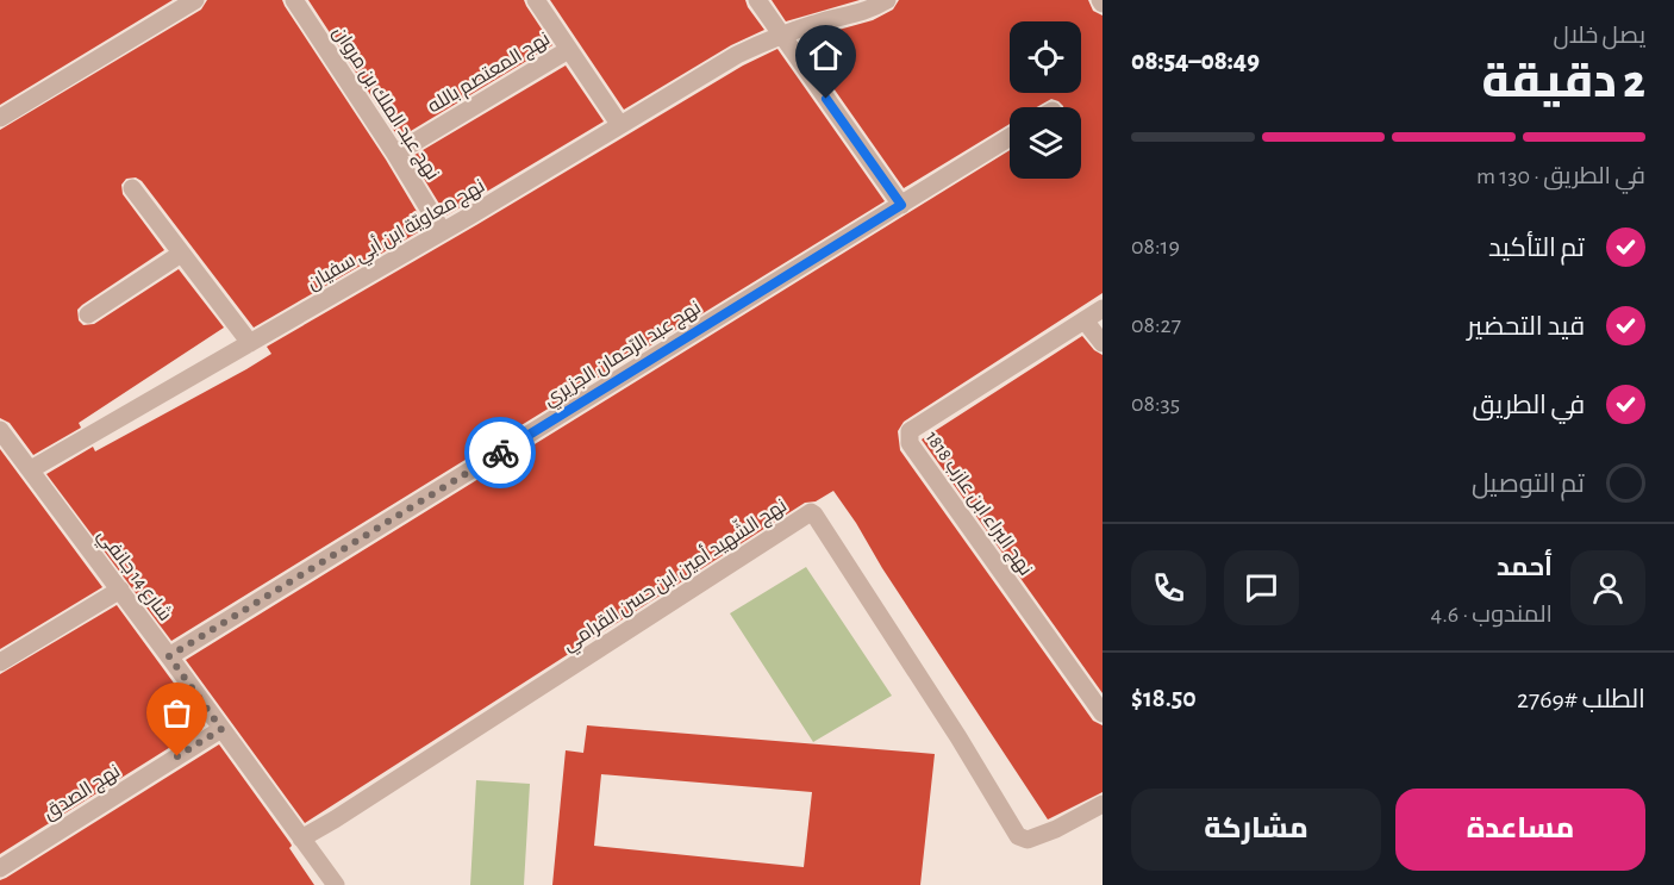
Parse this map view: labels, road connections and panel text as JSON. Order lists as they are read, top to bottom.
{
  "streets": {
    "street": [
      "نهج المعتصم بالله",
      "نهج عبد الملك بن مروان",
      "نهج معاويّة ابن أبي سفيان",
      "نهج عبد الرّحمان الجزيري",
      "نهج البراء ابن عازب 1818",
      "شارع 14 جانفي",
      "نهج الشّهيد أمين ابن حسن القرامي",
      "نهج الصدق"
    ]
  },
  "crossings": [
    ["نهج المعتصم بالله", "نهج عبد الملك بن مروان"],
    ["نهج المعتصم بالله", "نهج معاويّة ابن أبي سفيان"],
    ["نهج عبد الملك بن مروان", "نهج معاويّة ابن أبي سفيان"],
    ["نهج معاويّة ابن أبي سفيان", "شارع 14 جانفي"],
    ["نهج عبد الرّحمان الجزيري", "شارع 14 جانفي"],
    ["شارع 14 جانفي", "نهج الشّهيد أمين ابن حسن القرامي"],
    ["شارع 14 جانفي", "نهج الصدق"]
  ],
  "page": {
    "heading": ["2 دقيقة", "يصل خلال", "08:49–08:54"],
    "panel": [
      "أحمد",
      "المندوب · 4.6",
      "الطلب #2769",
      "$18.50"
    ],
    "bar": "في الطريق · 130 m",
    "list": [
      ["تم التأكيد", "08:19"],
      ["قيد التحضير", "08:27"],
      ["في الطريق", "08:35"],
      "تم التوصيل"
    ],
    "buttons": ["مساعدة", "مشاركة"]
  }
}
